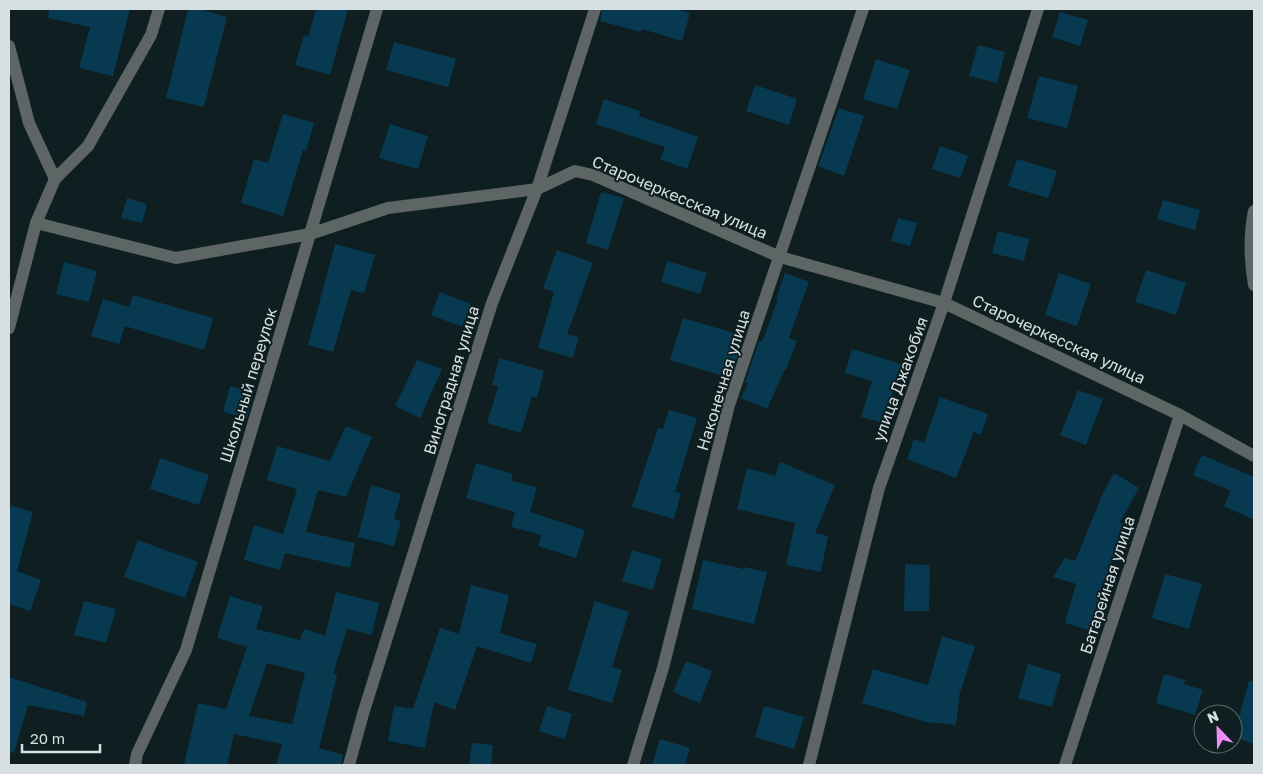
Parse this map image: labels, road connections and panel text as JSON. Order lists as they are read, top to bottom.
{
  "streets": {
    "street": [
      "Старочеркесская улица",
      "улица Джакобия",
      "Виноградная улица",
      "Наконечная улица",
      "Школьный переулок",
      "Батарейная улица"
    ]
  },
  "crossings": [
    ["Старочеркесская улица", "улица Джакобия"],
    ["Старочеркесская улица", "Виноградная улица"],
    ["Старочеркесская улица", "Наконечная улица"],
    ["Старочеркесская улица", "Школьный переулок"],
    ["Старочеркесская улица", "Батарейная улица"]
  ],
  "scale_bar": "20 m",
  "north": "top left"
}
